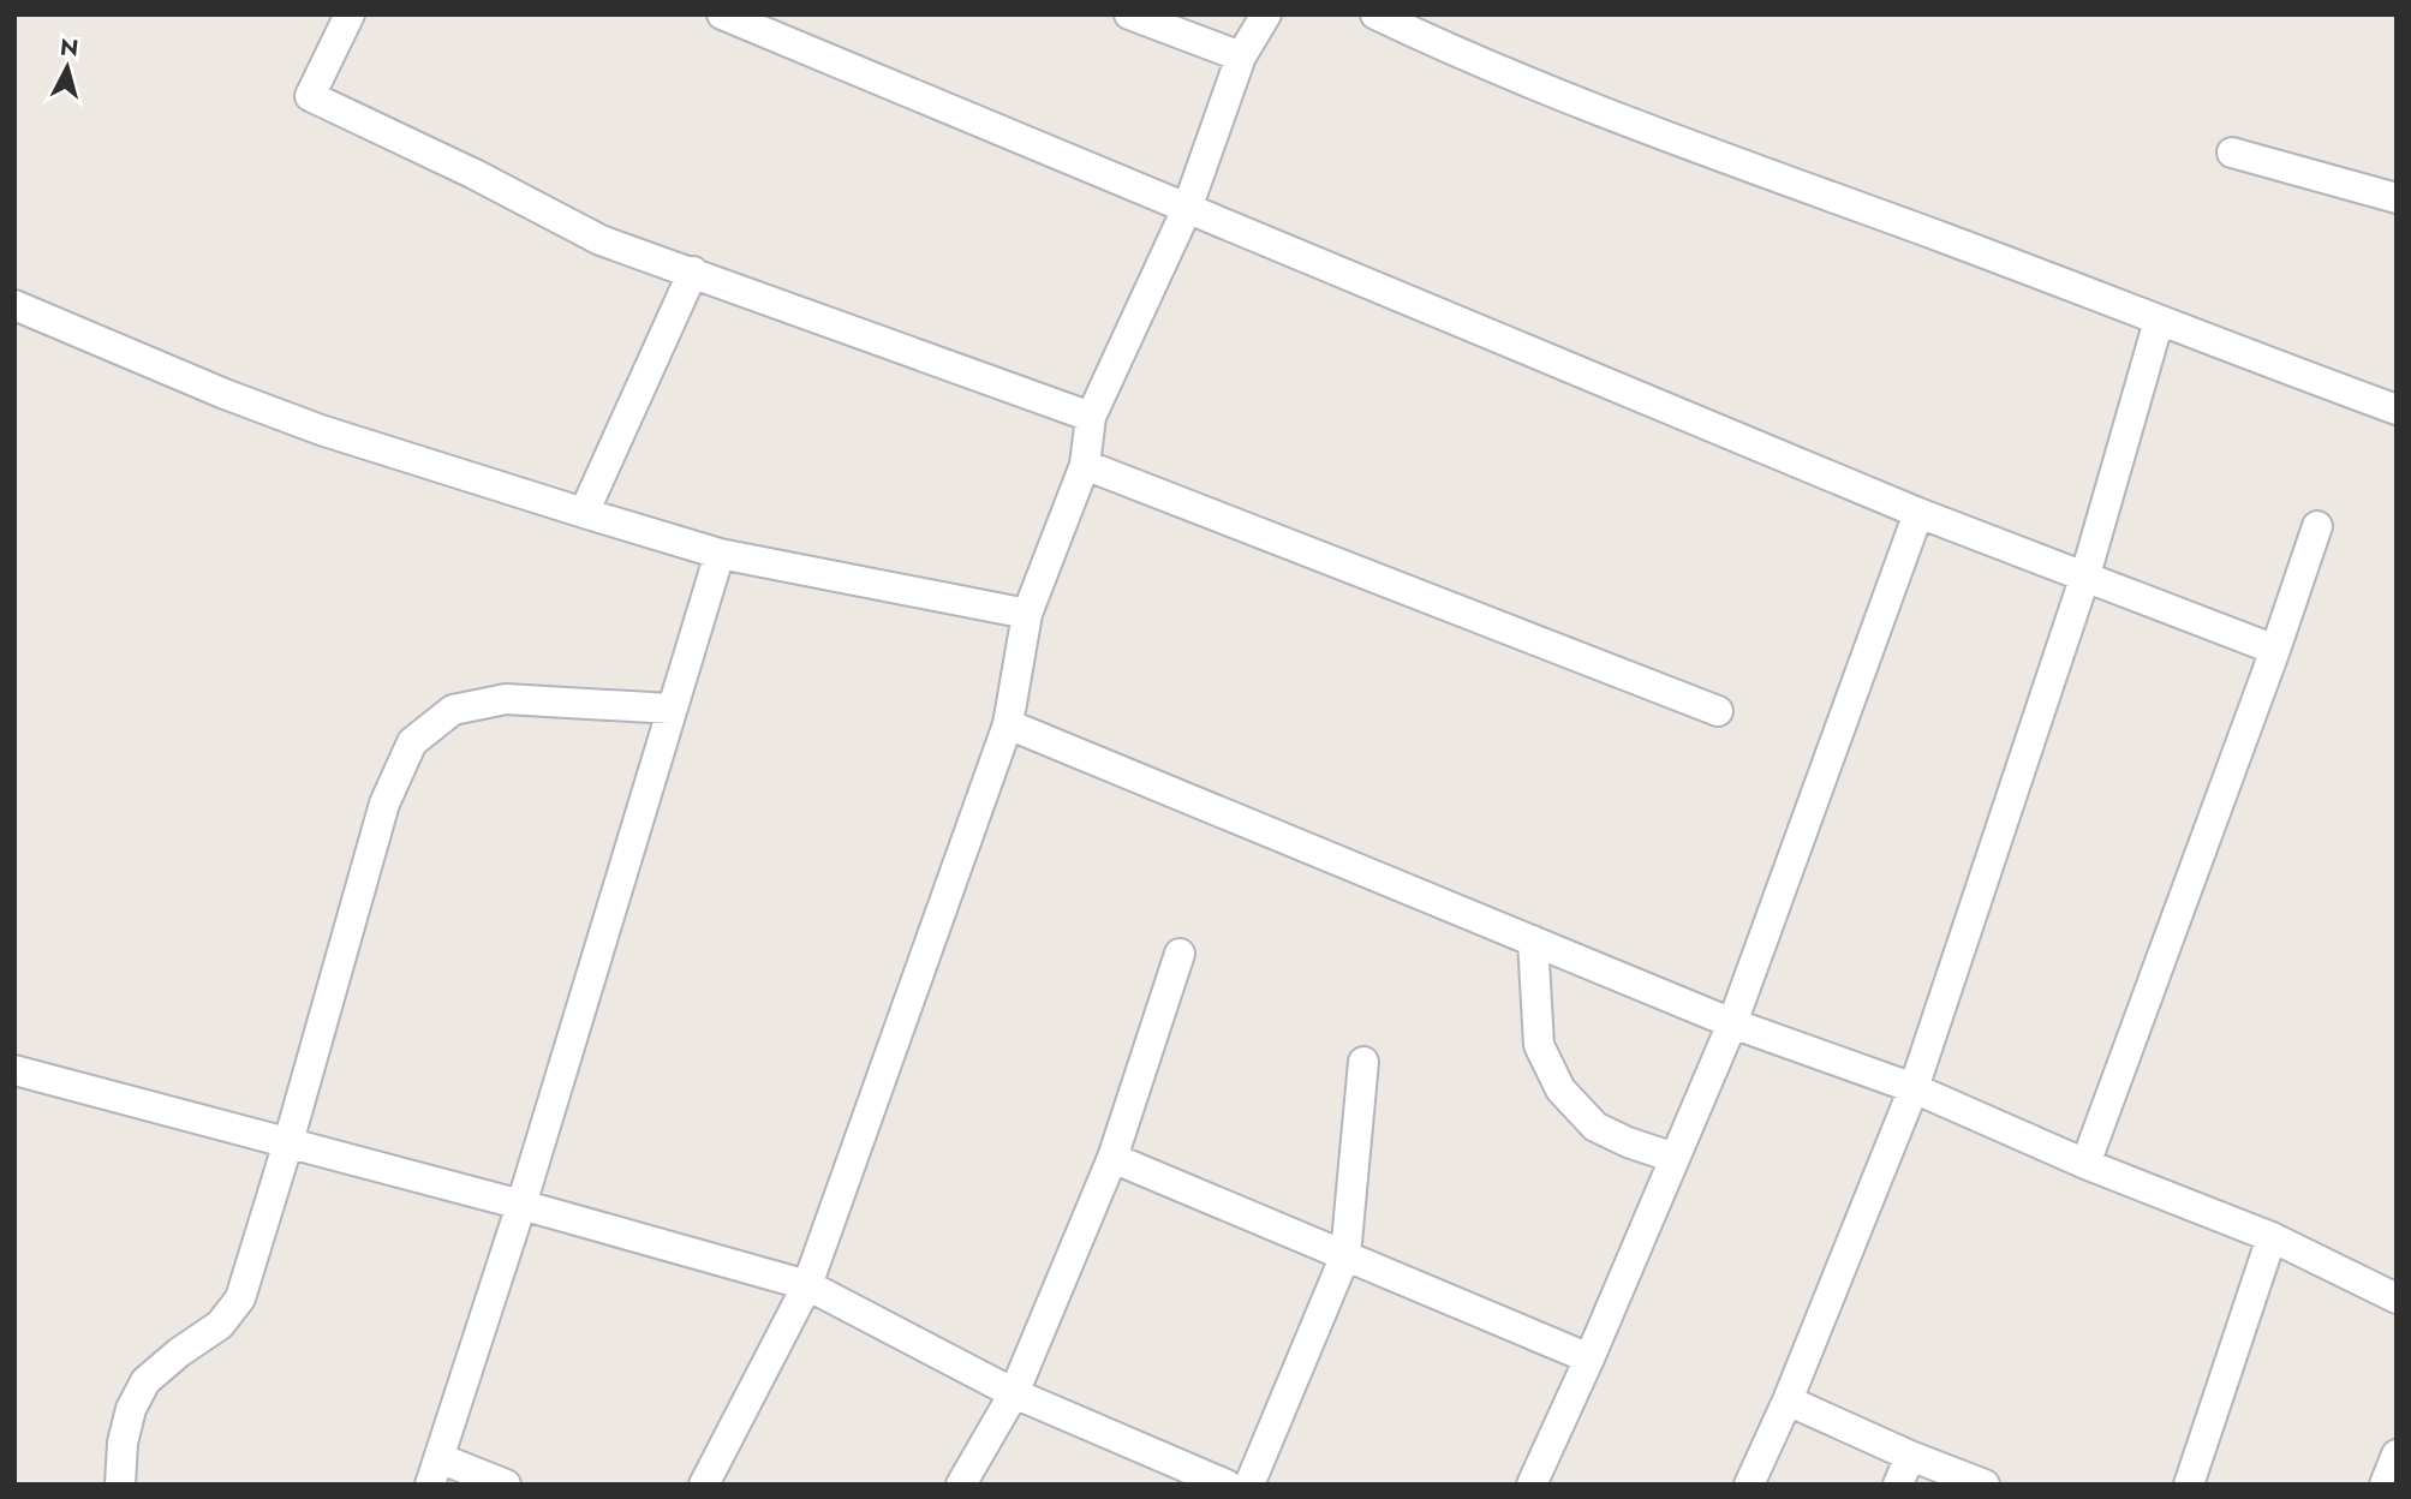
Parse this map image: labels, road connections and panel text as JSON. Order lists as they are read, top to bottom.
{
  "north": "top"
}
